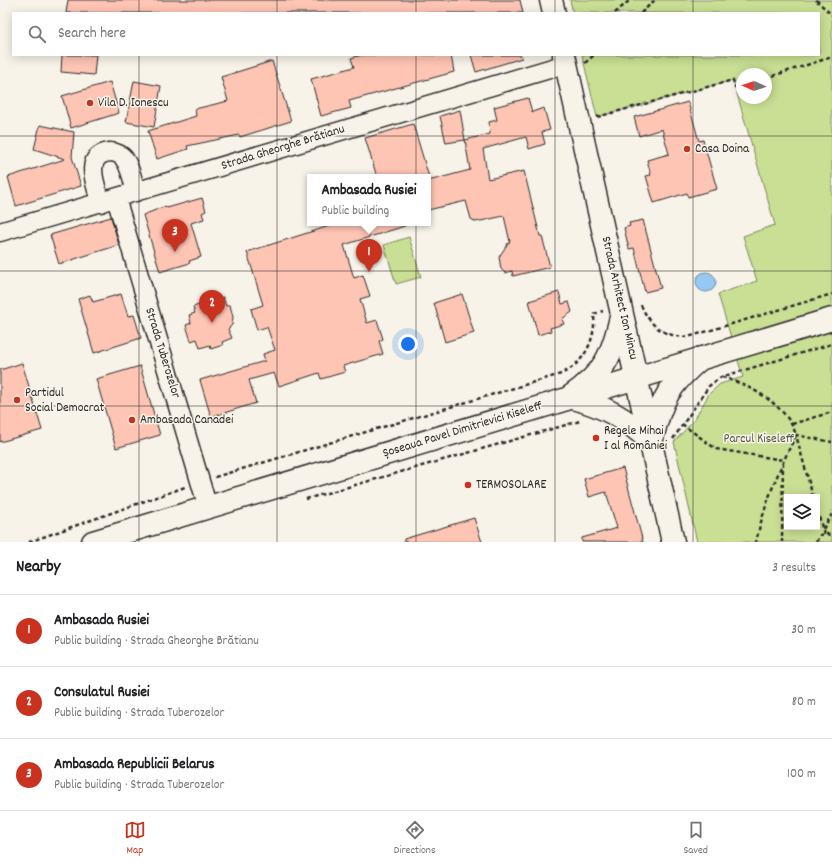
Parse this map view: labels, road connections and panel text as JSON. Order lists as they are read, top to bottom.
{
  "streets": {
    "main road": ["Strada Arhitect Ion Mincu", "Șoseaua Pavel Dimitrievici Kiseleff"],
    "street": ["Strada Gheorghe Brătianu", "Strada Tuberozelor"]
  },
  "crossings": [
    ["Strada Gheorghe Brătianu", "Strada Arhitect Ion Mincu"],
    ["Strada Gheorghe Brătianu", "Strada Tuberozelor"],
    ["Strada Arhitect Ion Mincu", "Șoseaua Pavel Dimitrievici Kiseleff"],
    ["Strada Tuberozelor", "Șoseaua Pavel Dimitrievici Kiseleff"]
  ],
  "parks": ["Parcul Kiseleff"],
  "places": [
    "Vila D. Ionescu",
    "Casa Doina",
    "Partidul Social Democrat",
    "Ambasada Canadei",
    "Regele Mihai I al României",
    "TERMOSOLARE"
  ],
  "north": "left",
  "page": {
    "search": "Search here",
    "popup": ["Ambasada Rusiei", "Public building"],
    "pins": ["3", "1", "2"],
    "heading": ["Nearby", "3 results"],
    "list": [
      {
        "mark": "1",
        "name": "Ambasada Rusiei",
        "note": "Public building · Strada Gheorghe Brătianu",
        "value": "30 m"
      },
      {
        "mark": "2",
        "name": "Consulatul Rusiei",
        "note": "Public building · Strada Tuberozelor",
        "value": "80 m"
      },
      {
        "mark": "3",
        "name": "Ambasada Republicii Belarus",
        "note": "Public building · Strada Tuberozelor",
        "value": "100 m"
      }
    ],
    "nav": ["Map", "Directions", "Saved"]
  }
}
